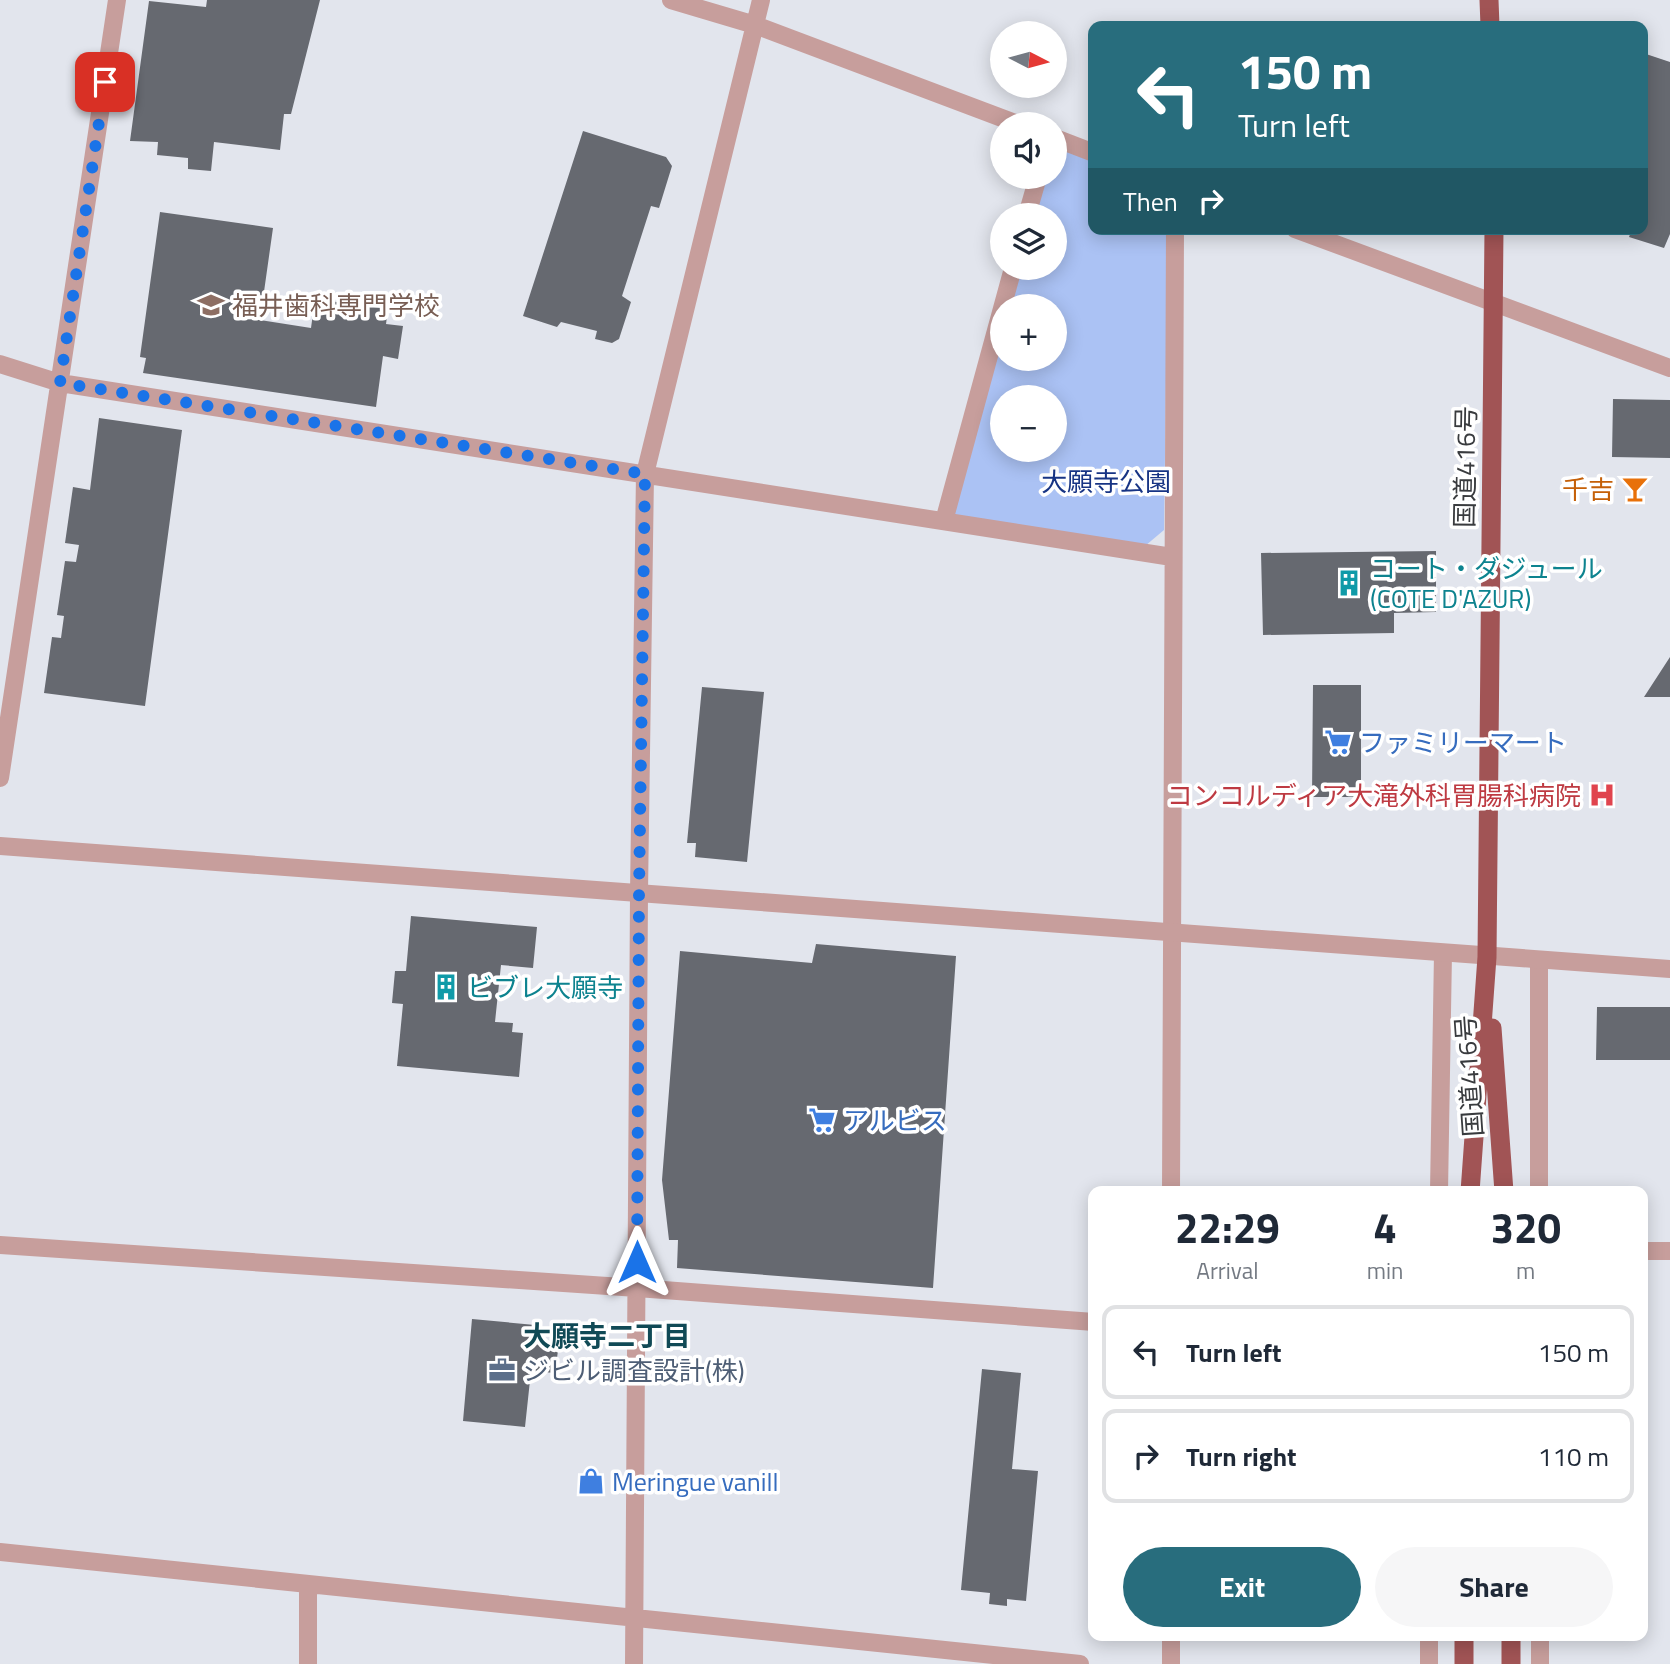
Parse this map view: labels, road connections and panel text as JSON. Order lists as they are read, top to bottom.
{
  "streets": {
    "highway": ["国道416号"]
  },
  "districts": ["大願寺二丁目"],
  "parks": ["大願寺公園"],
  "places": {
    "school or university": ["福井歯科専門学校"],
    "bar": ["千吉"],
    "building": ["コート・ダジュール (COTE D'AZUR)", "ビブレ大願寺"],
    "supermarket": ["ファミリーマート", "アルビス"],
    "hospital": ["コンコルディア大滝外科胃腸科病院"],
    "office": ["ジビル調査設計(株)"],
    "shop": ["Meringue vanill"]
  },
  "north": "right",
  "page": {
    "map_buttons": ["+", "−"],
    "turn": ["150 m", "Turn left"],
    "then": "Then",
    "eta": [
      "22:29",
      "Arrival",
      "4",
      "min",
      "320",
      "m"
    ],
    "list": [
      {
        "name": "Turn left",
        "value": "150 m"
      },
      {
        "name": "Turn right",
        "value": "110 m"
      }
    ],
    "buttons": ["Exit", "Share"]
  }
}
